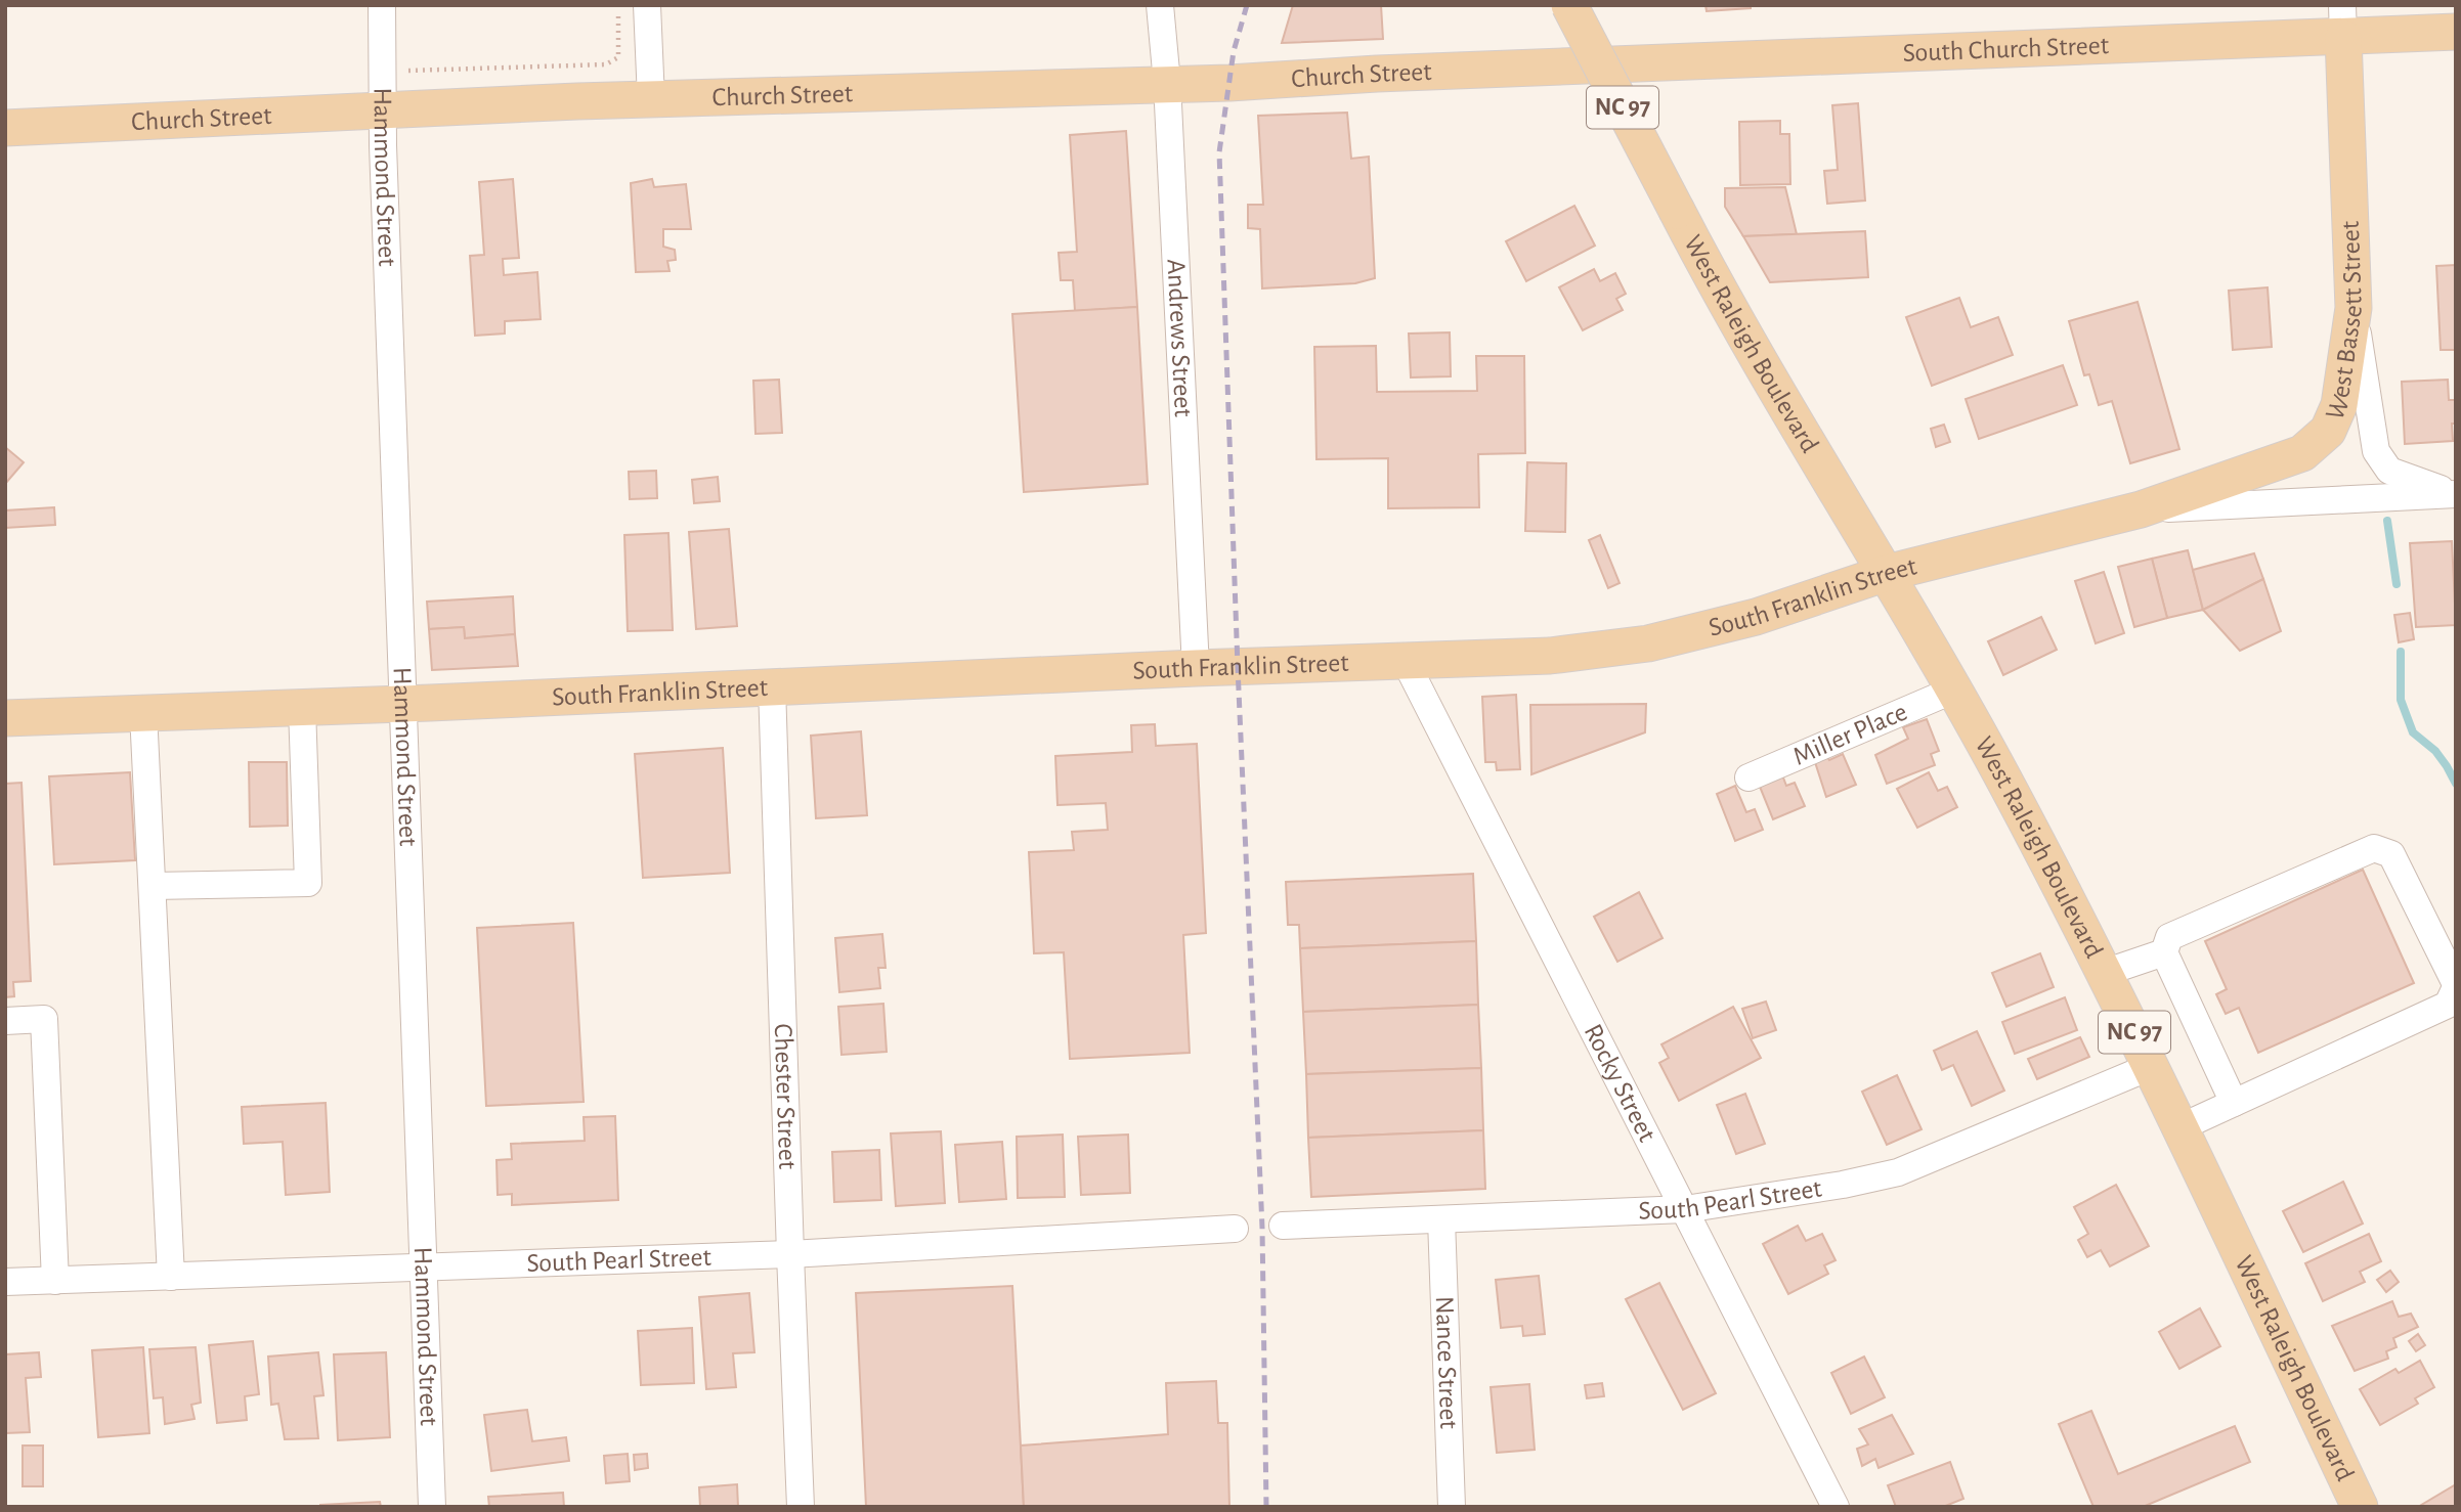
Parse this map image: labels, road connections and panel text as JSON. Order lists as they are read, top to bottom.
{
  "streets": {
    "main road": [
      "South Church Street",
      "Church Street",
      "NC 97",
      "West Bassett Street",
      "West Raleigh Boulevard",
      "South Franklin Street"
    ],
    "street": [
      "Hammond Street",
      "Andrews Street",
      "Miller Place",
      "Rocky Street",
      "Chester Street",
      "South Pearl Street",
      "Nance Street"
    ]
  },
  "crossings": [
    ["South Church Street", "Church Street"],
    ["South Church Street", "West Bassett Street"],
    ["Church Street", "Hammond Street"],
    ["Church Street", "Andrews Street"],
    ["Hammond Street", "South Franklin Street"],
    ["Hammond Street", "South Pearl Street"],
    ["West Bassett Street", "South Franklin Street"],
    ["Andrews Street", "South Franklin Street"],
    ["West Raleigh Boulevard", "South Franklin Street"],
    ["West Raleigh Boulevard", "Miller Place"],
    ["West Raleigh Boulevard", "South Pearl Street"],
    ["South Franklin Street", "Rocky Street"],
    ["South Franklin Street", "Chester Street"],
    ["Rocky Street", "South Pearl Street"],
    ["Chester Street", "South Pearl Street"],
    ["South Pearl Street", "Nance Street"]
  ]
}
